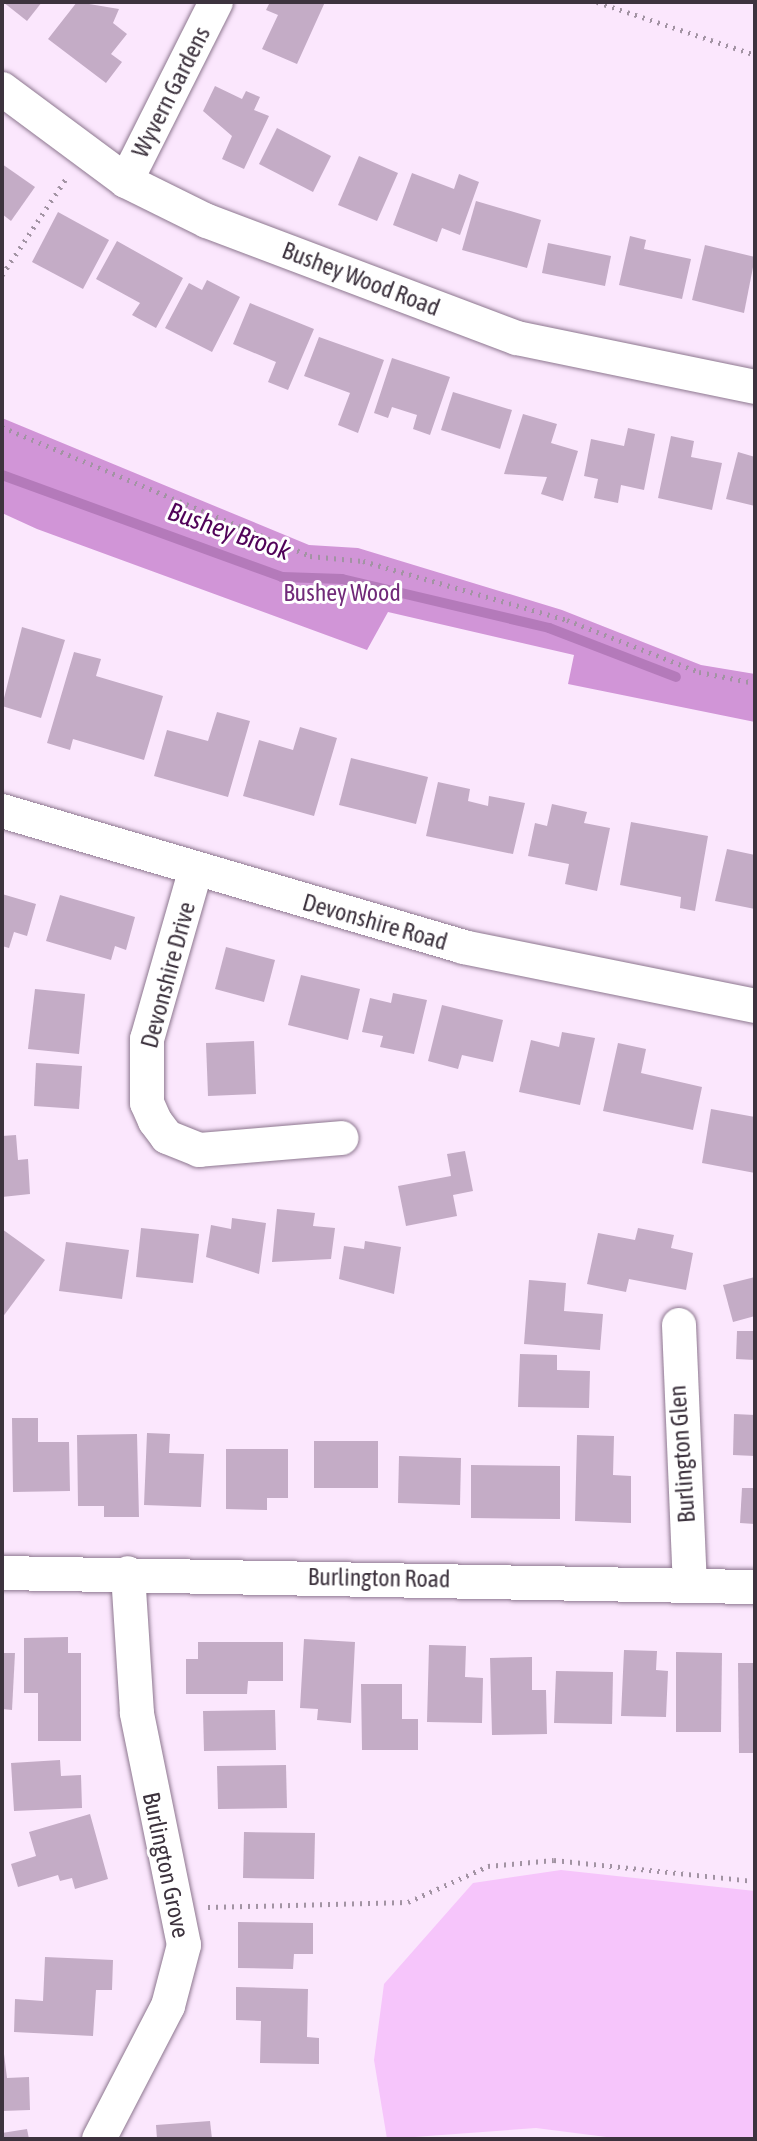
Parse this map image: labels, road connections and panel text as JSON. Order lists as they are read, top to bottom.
{
  "streets": {
    "street": [
      "Wyvern Gardens",
      "Bushey Wood Road",
      "Devonshire Road",
      "Devonshire Drive",
      "Burlington Glen",
      "Burlington Road",
      "Burlington Grove"
    ]
  },
  "crossings": [
    ["Wyvern Gardens", "Bushey Wood Road"],
    ["Devonshire Road", "Devonshire Drive"],
    ["Burlington Glen", "Burlington Road"],
    ["Burlington Road", "Burlington Grove"]
  ],
  "water": ["Bushey Brook"],
  "parks": ["Bushey Wood"]
}
